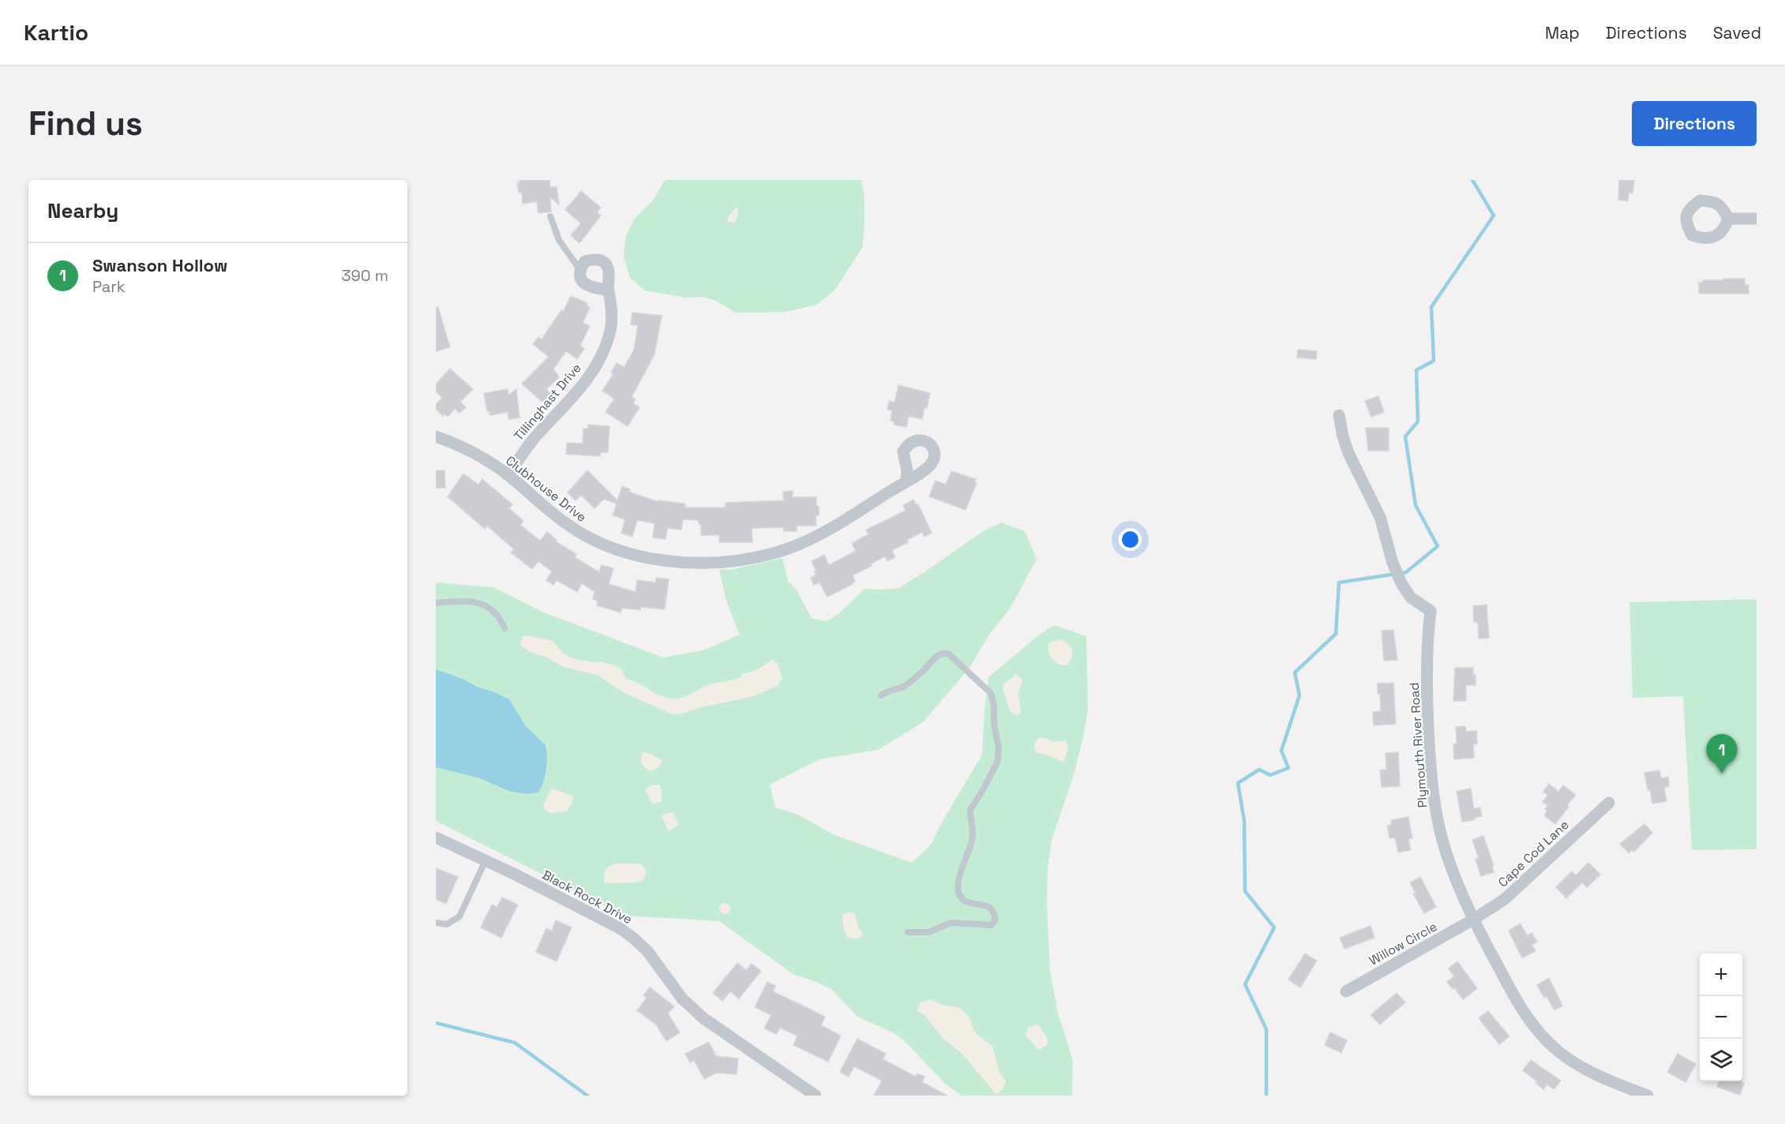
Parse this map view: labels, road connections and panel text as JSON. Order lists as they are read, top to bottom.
{
  "streets": {
    "street": [
      "Tillinghast Drive",
      "Clubhouse Drive",
      "Plymouth River Road",
      "Cape Cod Lane",
      "Black Rock Drive",
      "Willow Circle"
    ]
  },
  "crossings": [
    ["Tillinghast Drive", "Clubhouse Drive"],
    ["Plymouth River Road", "Cape Cod Lane"],
    ["Plymouth River Road", "Willow Circle"],
    ["Cape Cod Lane", "Willow Circle"]
  ],
  "page": {
    "header": "Kartio",
    "nav": ["Map", "Directions", "Saved"],
    "buttons": "Directions",
    "title": "Find us",
    "heading": "Nearby",
    "list": [
      {
        "mark": "1",
        "name": "Swanson Hollow",
        "note": "Park",
        "value": "390 m"
      }
    ],
    "pins": "1",
    "map_buttons": ["+", "−"]
  }
}
